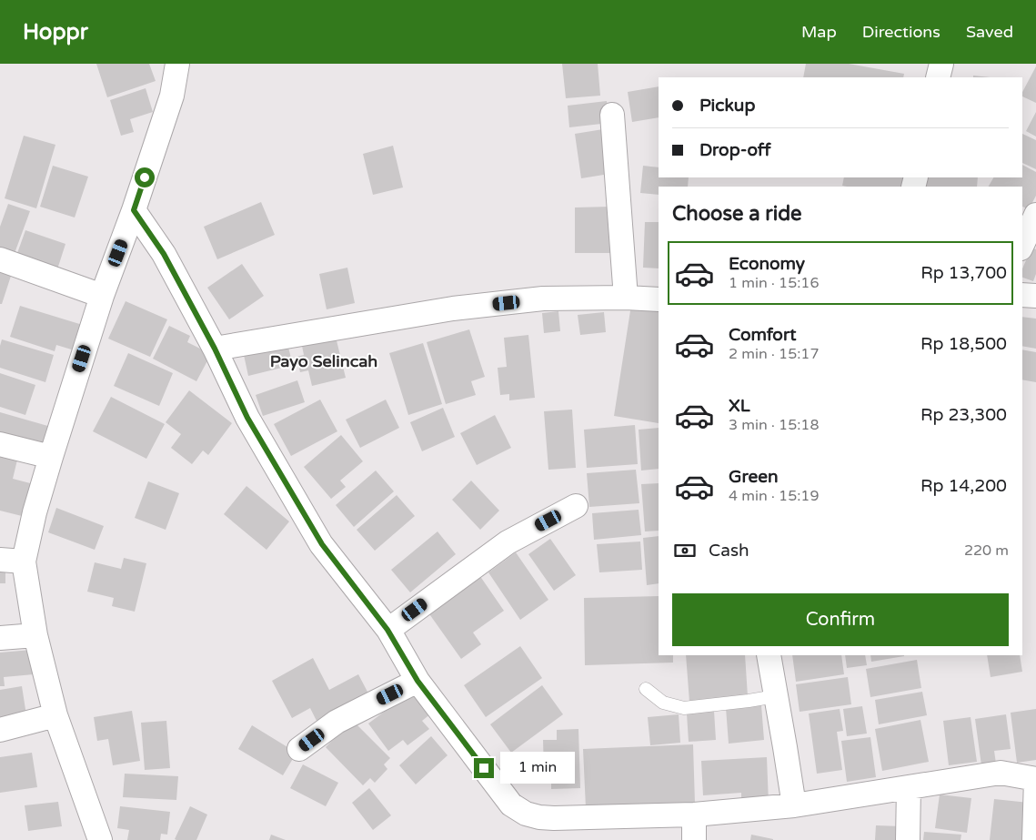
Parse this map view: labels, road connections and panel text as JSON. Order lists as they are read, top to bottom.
{
  "districts": ["Payo Selincah"],
  "page": {
    "header": "Hoppr",
    "nav": ["Map", "Directions", "Saved"],
    "banner": ["Pickup", "Drop-off"],
    "heading": "Choose a ride",
    "list": [
      {
        "name": "Economy",
        "note": "1 min · 15:16",
        "value": "Rp 13,700"
      },
      {
        "name": "Comfort",
        "note": "2 min · 15:17",
        "value": "Rp 18,500"
      },
      {
        "name": "XL",
        "note": "3 min · 15:18",
        "value": "Rp 23,300"
      },
      {
        "name": "Green",
        "note": "4 min · 15:19",
        "value": "Rp 14,200"
      }
    ],
    "pay": ["Cash", "220 m"],
    "buttons": "Confirm",
    "bubble": "1 min"
  }
}
